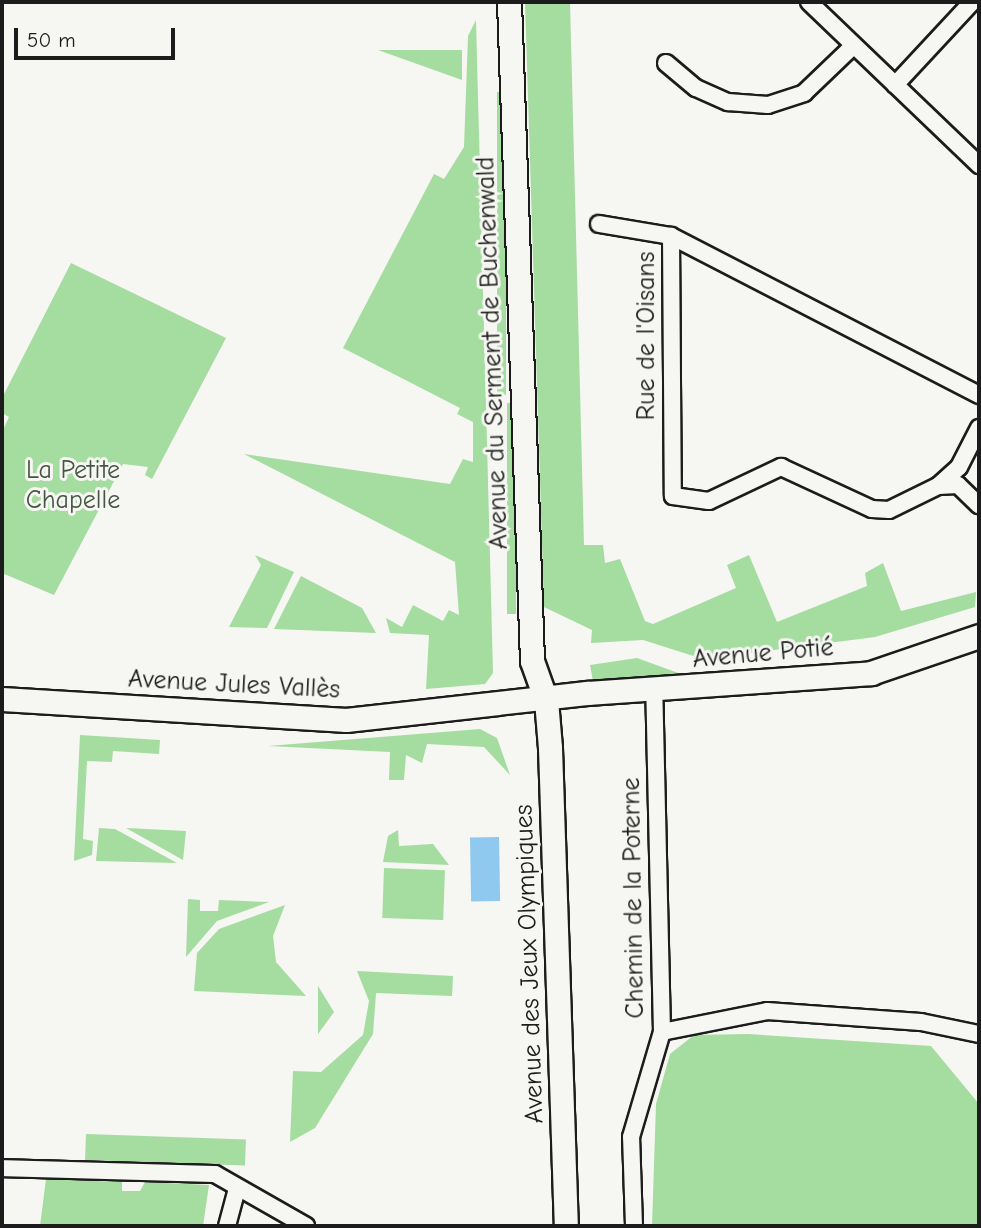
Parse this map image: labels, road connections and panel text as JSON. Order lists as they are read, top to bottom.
{
  "streets": {
    "main road": [
      "Avenue du Serment de Buchenwald",
      "Avenue Potié",
      "Avenue Jules Vallès",
      "Avenue des Jeux Olympiques"
    ],
    "street": ["Rue de l'Oisans", "Chemin de la Poterne"]
  },
  "crossings": [
    ["Avenue du Serment de Buchenwald", "Avenue Potié"],
    ["Avenue du Serment de Buchenwald", "Avenue Jules Vallès"],
    ["Avenue du Serment de Buchenwald", "Avenue des Jeux Olympiques"],
    ["Avenue Potié", "Avenue Jules Vallès"],
    ["Avenue Potié", "Chemin de la Poterne"],
    ["Avenue Potié", "Avenue des Jeux Olympiques"],
    ["Avenue Jules Vallès", "Avenue des Jeux Olympiques"]
  ],
  "parks": ["La Petite Chapelle"],
  "scale_bar": "50 m"
}
